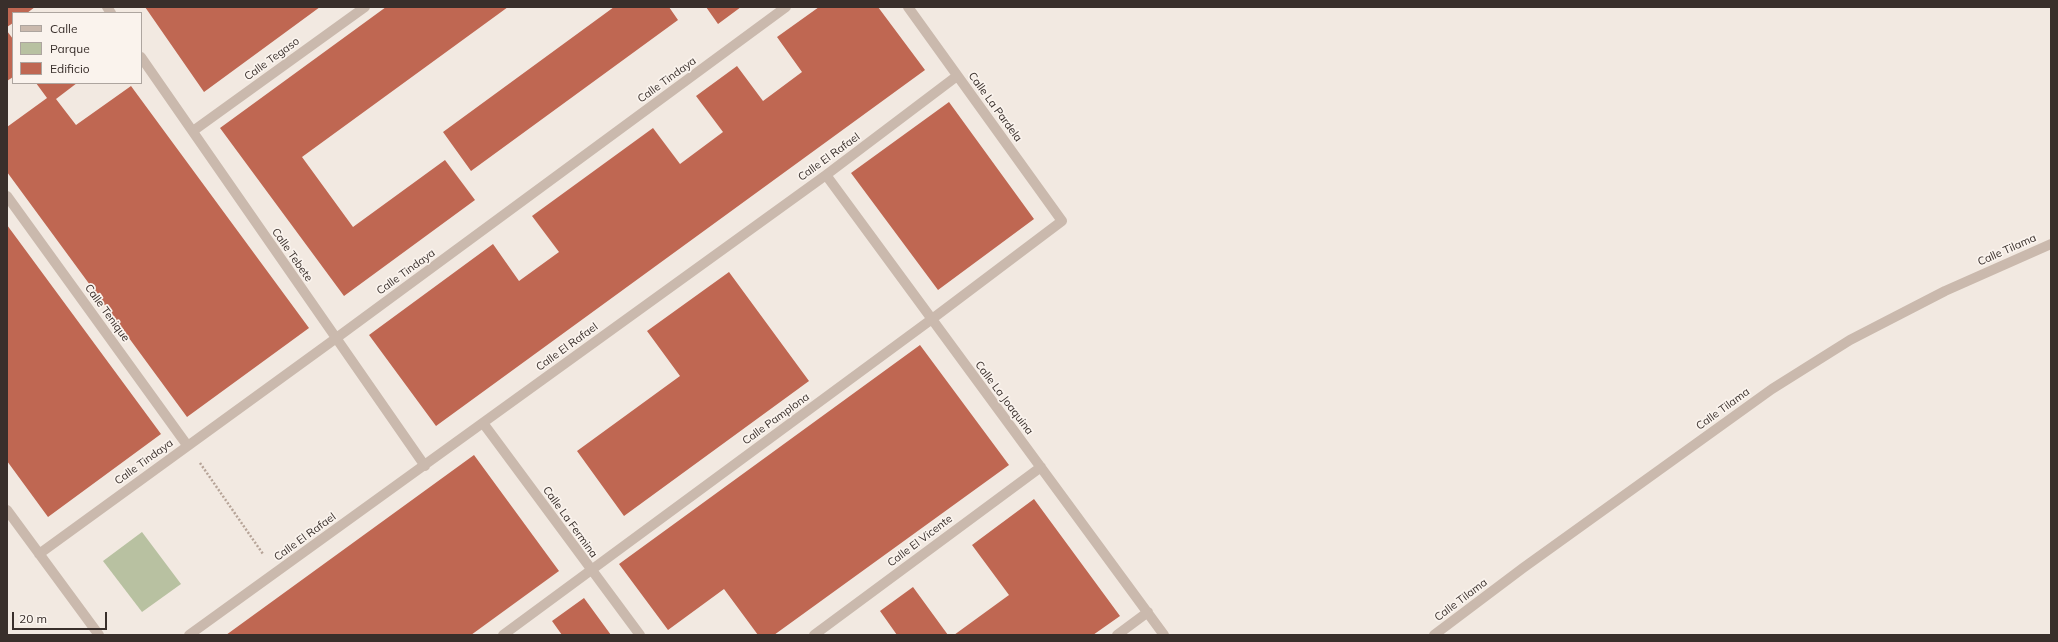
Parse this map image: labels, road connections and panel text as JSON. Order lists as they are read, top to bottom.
{
  "streets": {
    "street": [
      "Calle Tegaso",
      "Calle Tindaya",
      "Calle La Pardela",
      "Calle El Rafael",
      "Calle Tilama",
      "Calle Tebete",
      "Calle Tenique",
      "Calle La Joaquina",
      "Calle Pamplona",
      "Calle La Fermina",
      "Calle El Vicente"
    ]
  },
  "crossings": [
    ["Calle Tegaso", "Calle Tebete"],
    ["Calle Tindaya", "Calle Tebete"],
    ["Calle Tindaya", "Calle Tenique"],
    ["Calle La Pardela", "Calle El Rafael"],
    ["Calle La Pardela", "Calle Pamplona"],
    ["Calle El Rafael", "Calle Tebete"],
    ["Calle El Rafael", "Calle La Joaquina"],
    ["Calle El Rafael", "Calle La Fermina"],
    ["Calle La Joaquina", "Calle Pamplona"],
    ["Calle La Joaquina", "Calle El Vicente"],
    ["Calle Pamplona", "Calle La Fermina"]
  ],
  "legend": ["Calle", "Parque", "Edificio"],
  "scale_bar": "20 m"
}
